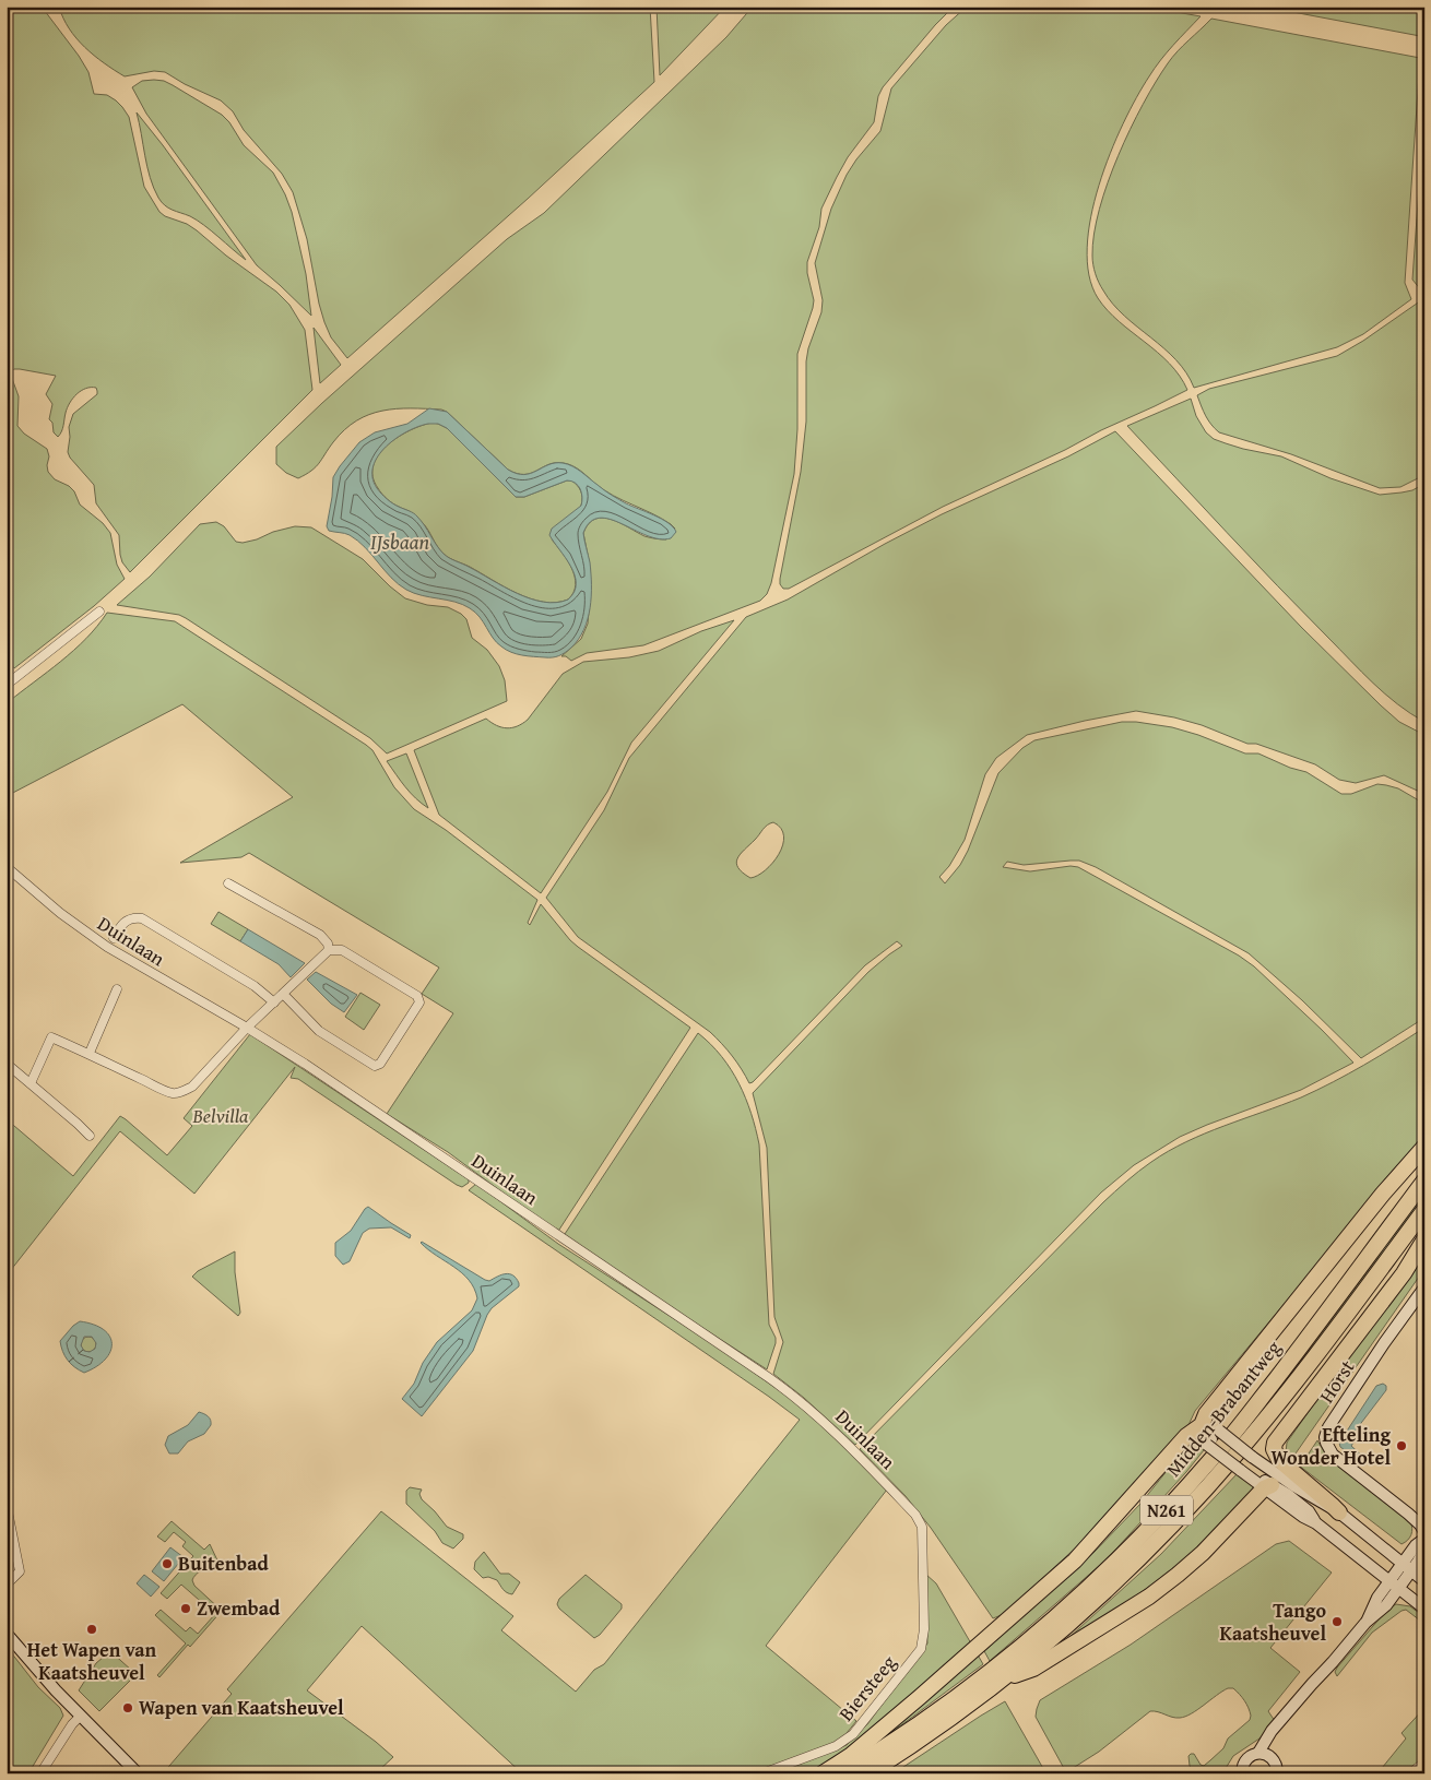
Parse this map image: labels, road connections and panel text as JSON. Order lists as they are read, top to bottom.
{
  "streets": {
    "highway": ["Midden-Brabantweg", "N261"],
    "street": ["Duinlaan", "Horst", "Biersteeg"]
  },
  "crossings": [
    ["Duinlaan", "Biersteeg"],
    ["Midden-Brabantweg", "N261"]
  ],
  "water": ["IJsbaan"],
  "parks": ["Belvilla"],
  "places": [
    "Efteling Wonder Hotel",
    "Buitenbad",
    "Zwembad",
    "Tango Kaatsheuvel",
    "Het Wapen van Kaatsheuvel",
    "Wapen van Kaatsheuvel"
  ]
}
